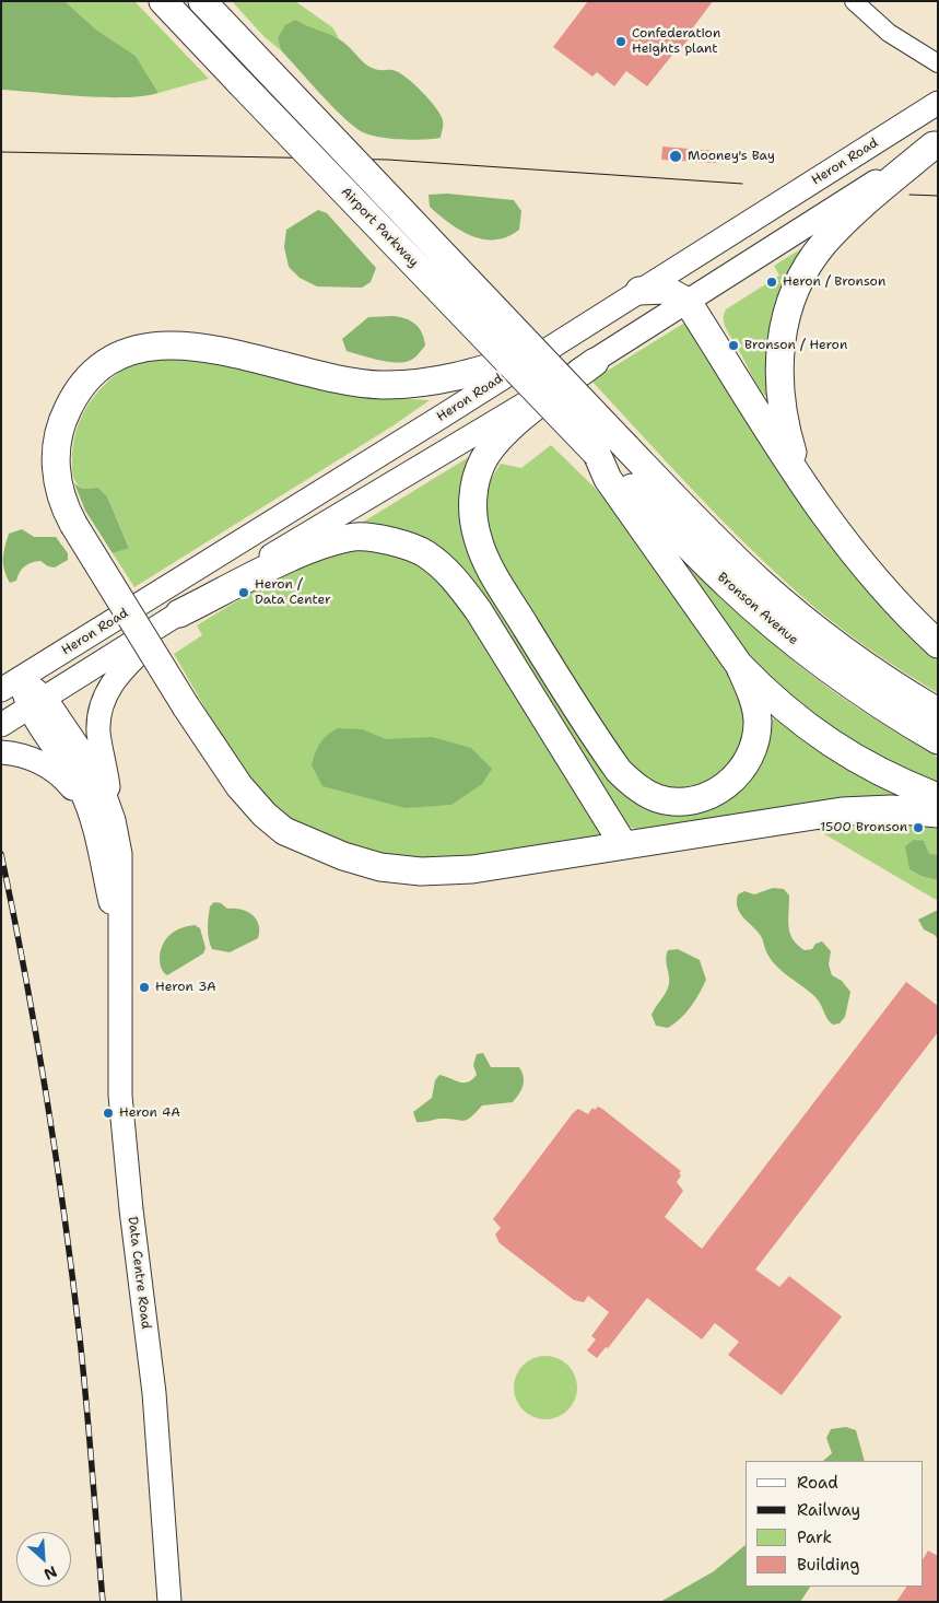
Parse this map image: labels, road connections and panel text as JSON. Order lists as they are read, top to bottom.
{
  "streets": {
    "highway": ["Airport Parkway", "Bronson Avenue"],
    "main road": ["Heron Road", "Data Centre Road"]
  },
  "crossings": [
    ["Heron Road", "Data Centre Road"],
    ["Airport Parkway", "Bronson Avenue"]
  ],
  "places": [
    "Confederation Heights plant",
    "Mooney's Bay",
    "Heron / Bronson",
    "Bronson / Heron",
    "Heron / Data Center",
    "1500 Bronson",
    "Heron 3A",
    "Heron 4A"
  ],
  "legend": [
    "Road",
    "Railway",
    "Park",
    "Building"
  ],
  "north": "bottom right"
}
